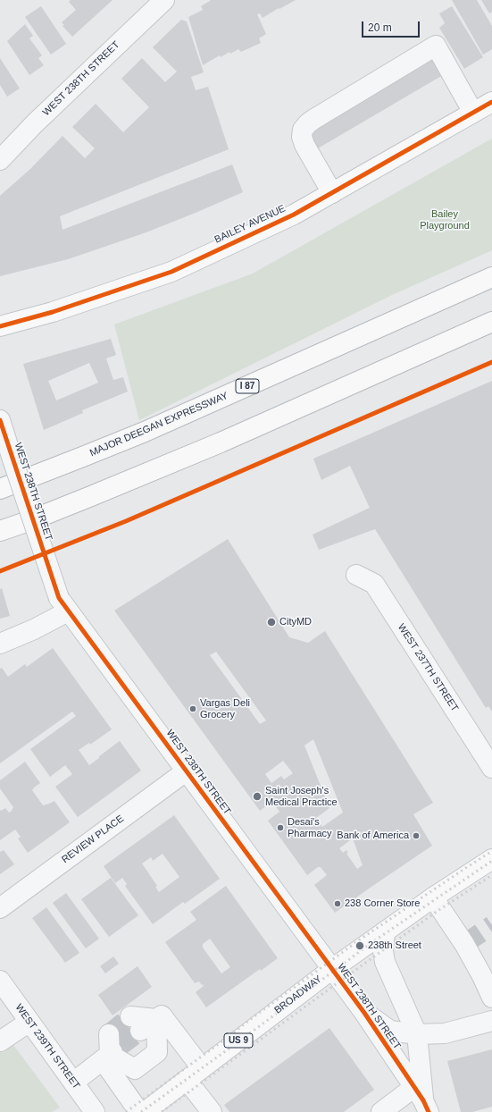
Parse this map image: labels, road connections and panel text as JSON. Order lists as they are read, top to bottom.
{
  "streets": {
    "main road": [
      "BAILEY AVENUE",
      "I 87",
      "MAJOR DEEGAN EXPRESSWAY",
      "BROADWAY",
      "US 9"
    ],
    "street": [
      "WEST 238TH STREET",
      "WEST 237TH STREET",
      "REVIEW PLACE",
      "WEST 239TH STREET"
    ]
  },
  "crossings": [
    ["WEST 238TH STREET", "REVIEW PLACE"],
    ["WEST 238TH STREET", "BROADWAY"]
  ],
  "parks": ["Bailey Playground"],
  "places": [
    "CityMD",
    "Vargas Deli Grocery",
    "Saint Joseph's Medical Practice",
    "Desai's Pharmacy",
    "Bank of America",
    "238 Corner Store",
    "238th Street"
  ],
  "scale_bar": "20 m"
}
